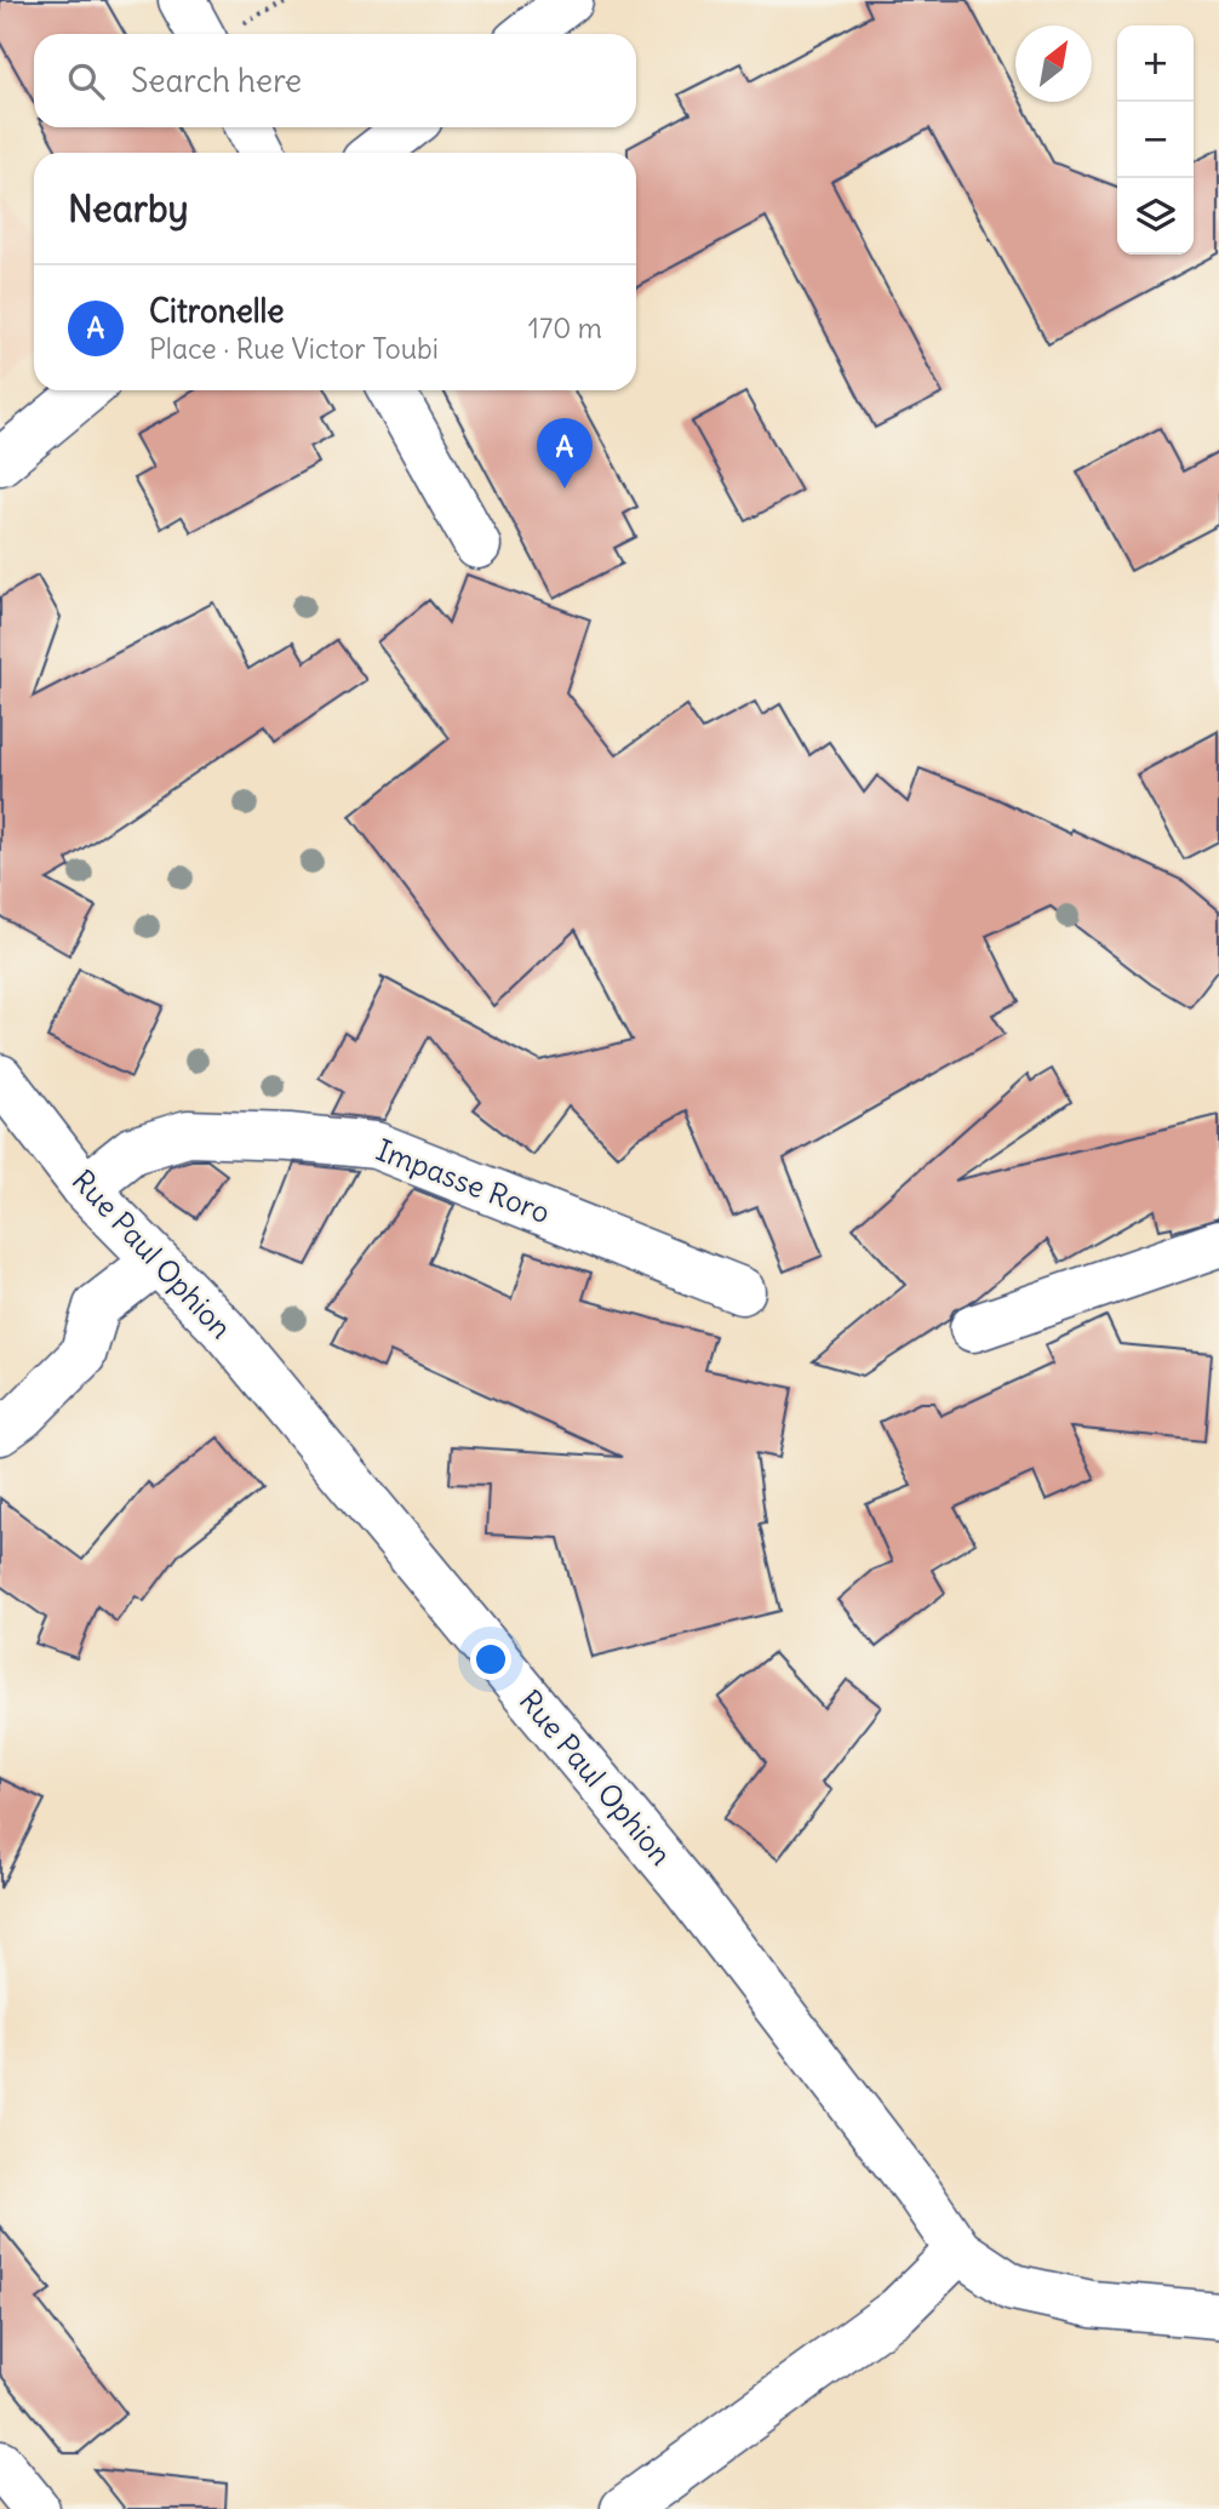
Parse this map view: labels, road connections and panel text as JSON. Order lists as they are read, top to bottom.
{
  "streets": {
    "street": ["Impasse Roro", "Rue Paul Ophion"]
  },
  "crossings": [
    ["Impasse Roro", "Rue Paul Ophion"]
  ],
  "north": "top right",
  "page": {
    "map_buttons": ["+", "−"],
    "search": "Search here",
    "heading": "Nearby",
    "list": [
      {
        "mark": "A",
        "name": "Citronelle",
        "note": "Place · Rue Victor Toubi",
        "value": "170 m"
      }
    ],
    "pins": "A"
  }
}
